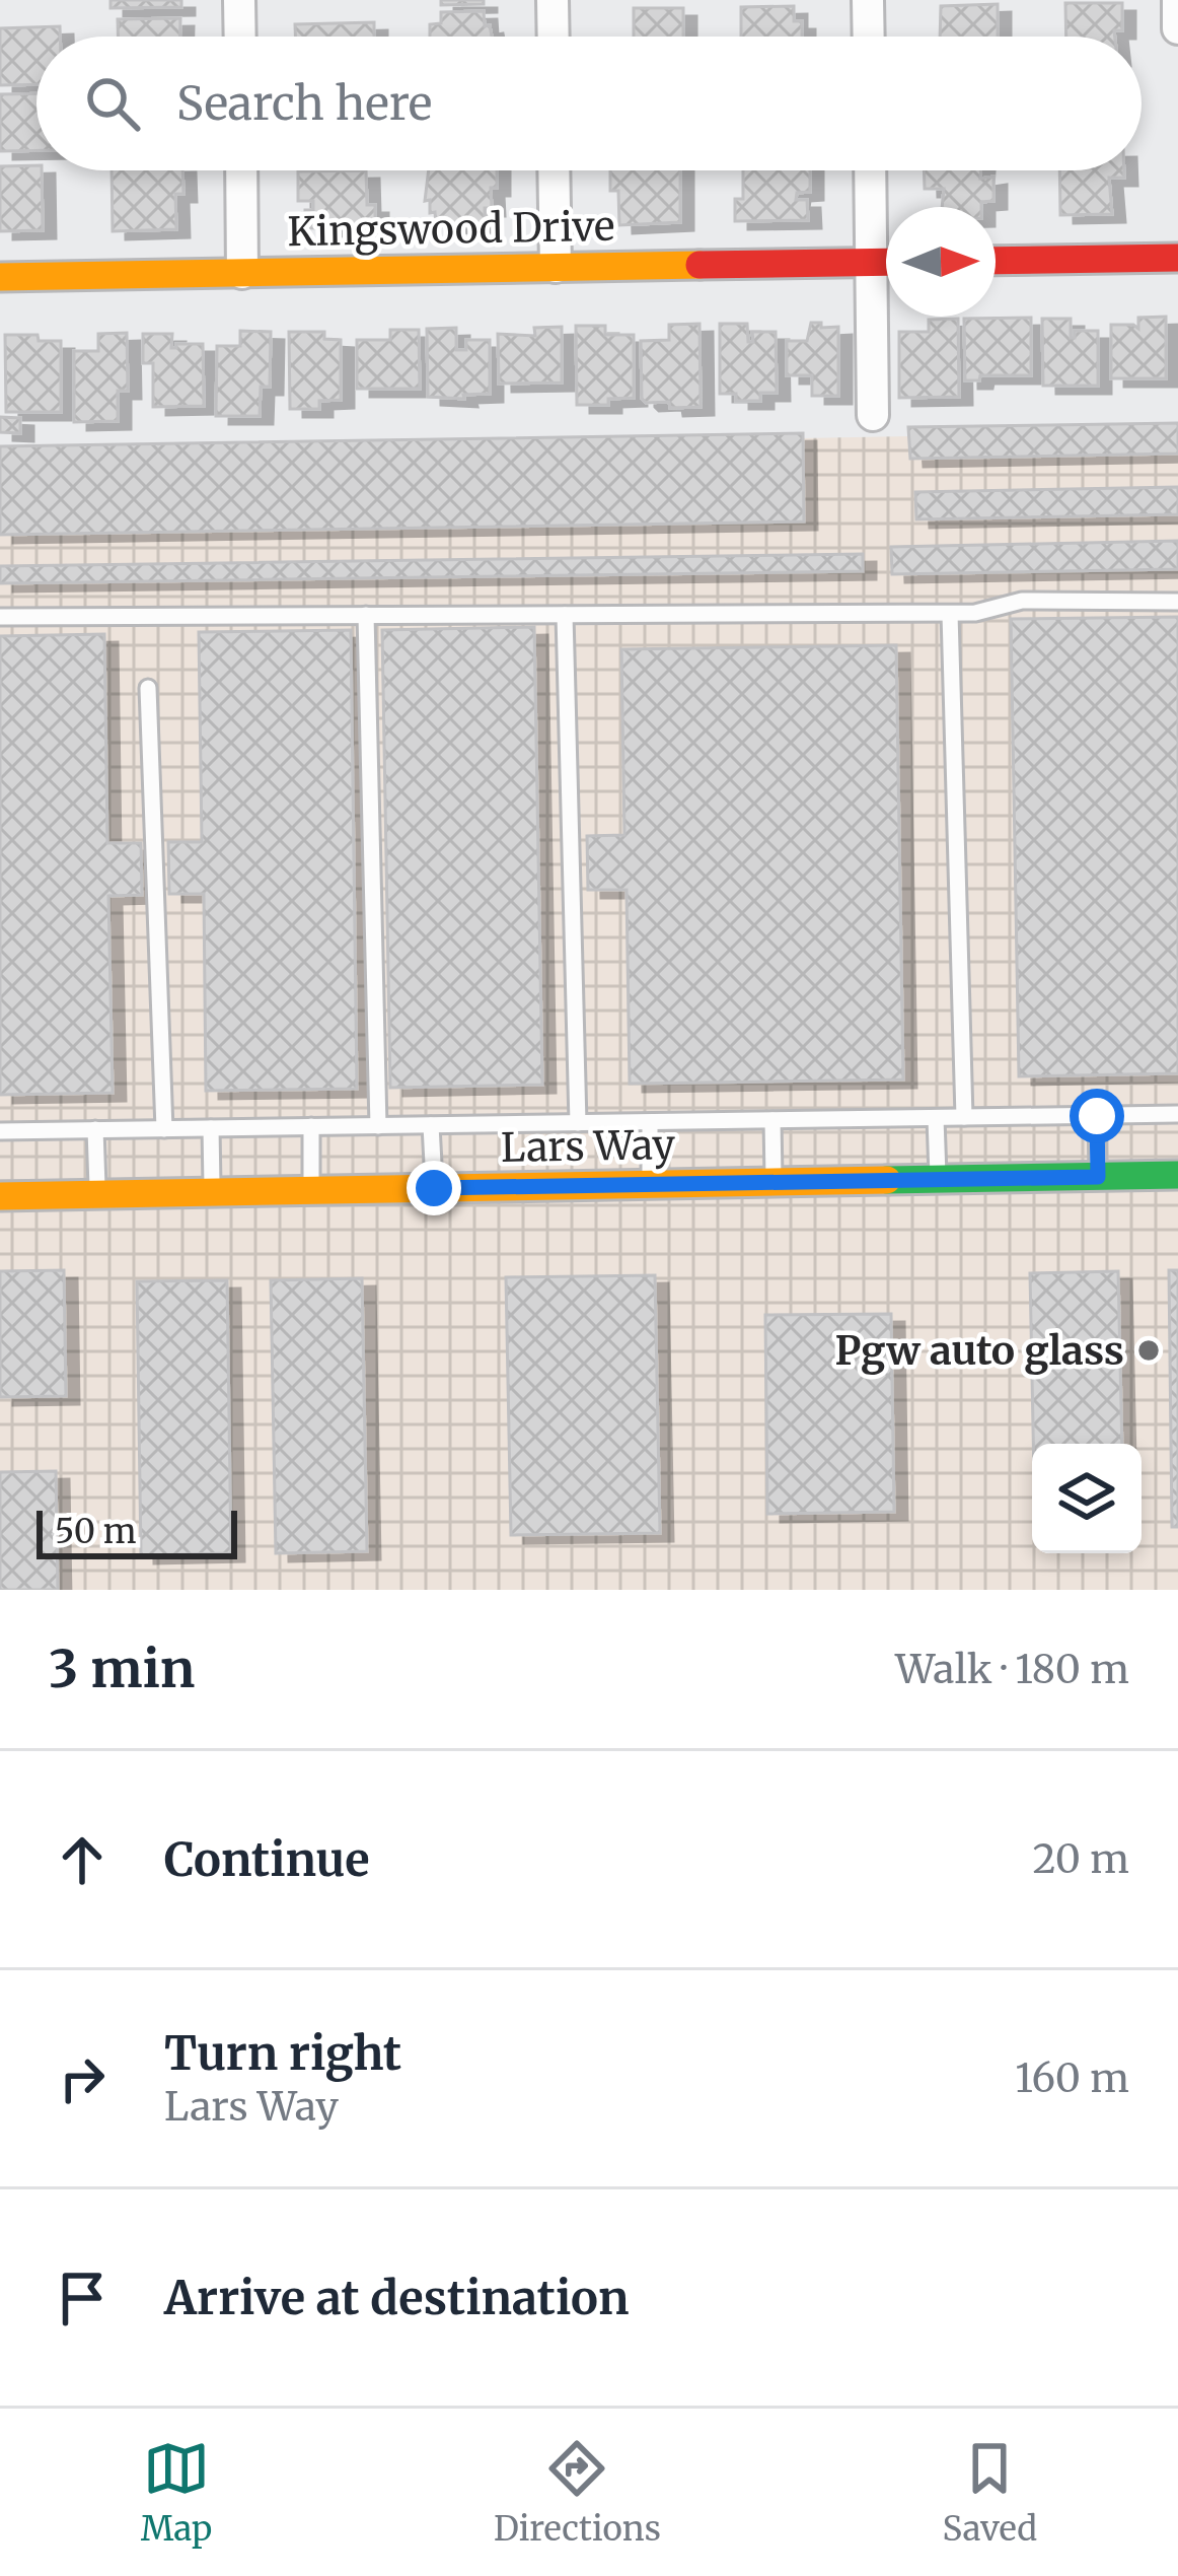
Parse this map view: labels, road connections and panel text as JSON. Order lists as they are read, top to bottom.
{
  "streets": {
    "street": ["Kingswood Drive", "Lars Way"]
  },
  "places": ["Pgw auto glass"],
  "scale_bar": "50 m",
  "north": "right",
  "page": {
    "search": "Search here",
    "scale": "50 m",
    "heading": ["3 min", "Walk · 180 m"],
    "list": [
      ["Continue", "20 m"],
      ["Turn right", "Lars Way", "160 m"],
      "Arrive at destination"
    ],
    "nav": ["Map", "Directions", "Saved"]
  }
}
